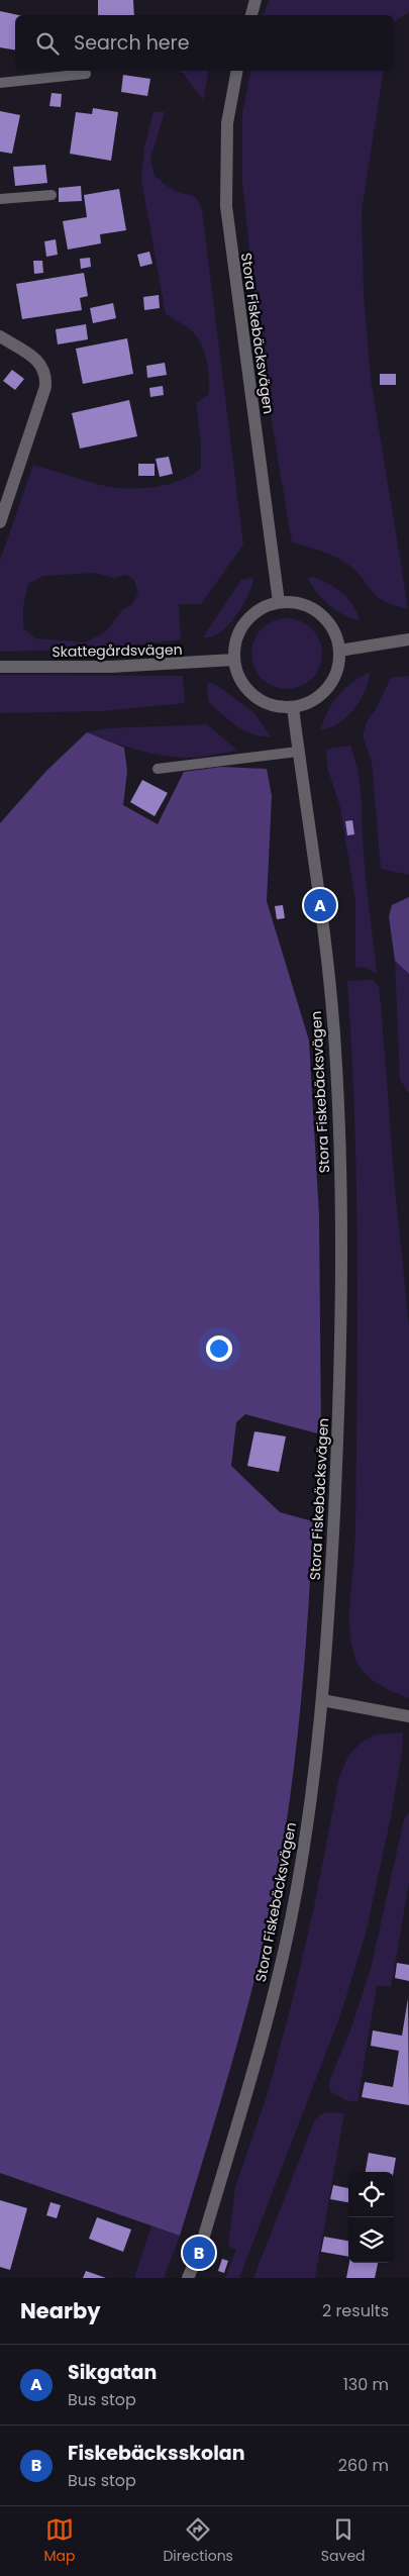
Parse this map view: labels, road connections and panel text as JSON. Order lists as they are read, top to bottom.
{
  "streets": {
    "street": ["Stora Fiskebäcksvägen", "Skattegårdsvägen"]
  },
  "crossings": [
    ["Stora Fiskebäcksvägen", "Skattegårdsvägen"]
  ],
  "page": {
    "search": "Search here",
    "pins": ["A", "B"],
    "heading": ["Nearby", "2 results"],
    "list": [
      {
        "mark": "A",
        "name": "Sikgatan",
        "note": "Bus stop",
        "value": "130 m"
      },
      {
        "mark": "B",
        "name": "Fiskebäcksskolan",
        "note": "Bus stop",
        "value": "260 m"
      }
    ],
    "nav": ["Map", "Directions", "Saved"]
  }
}
